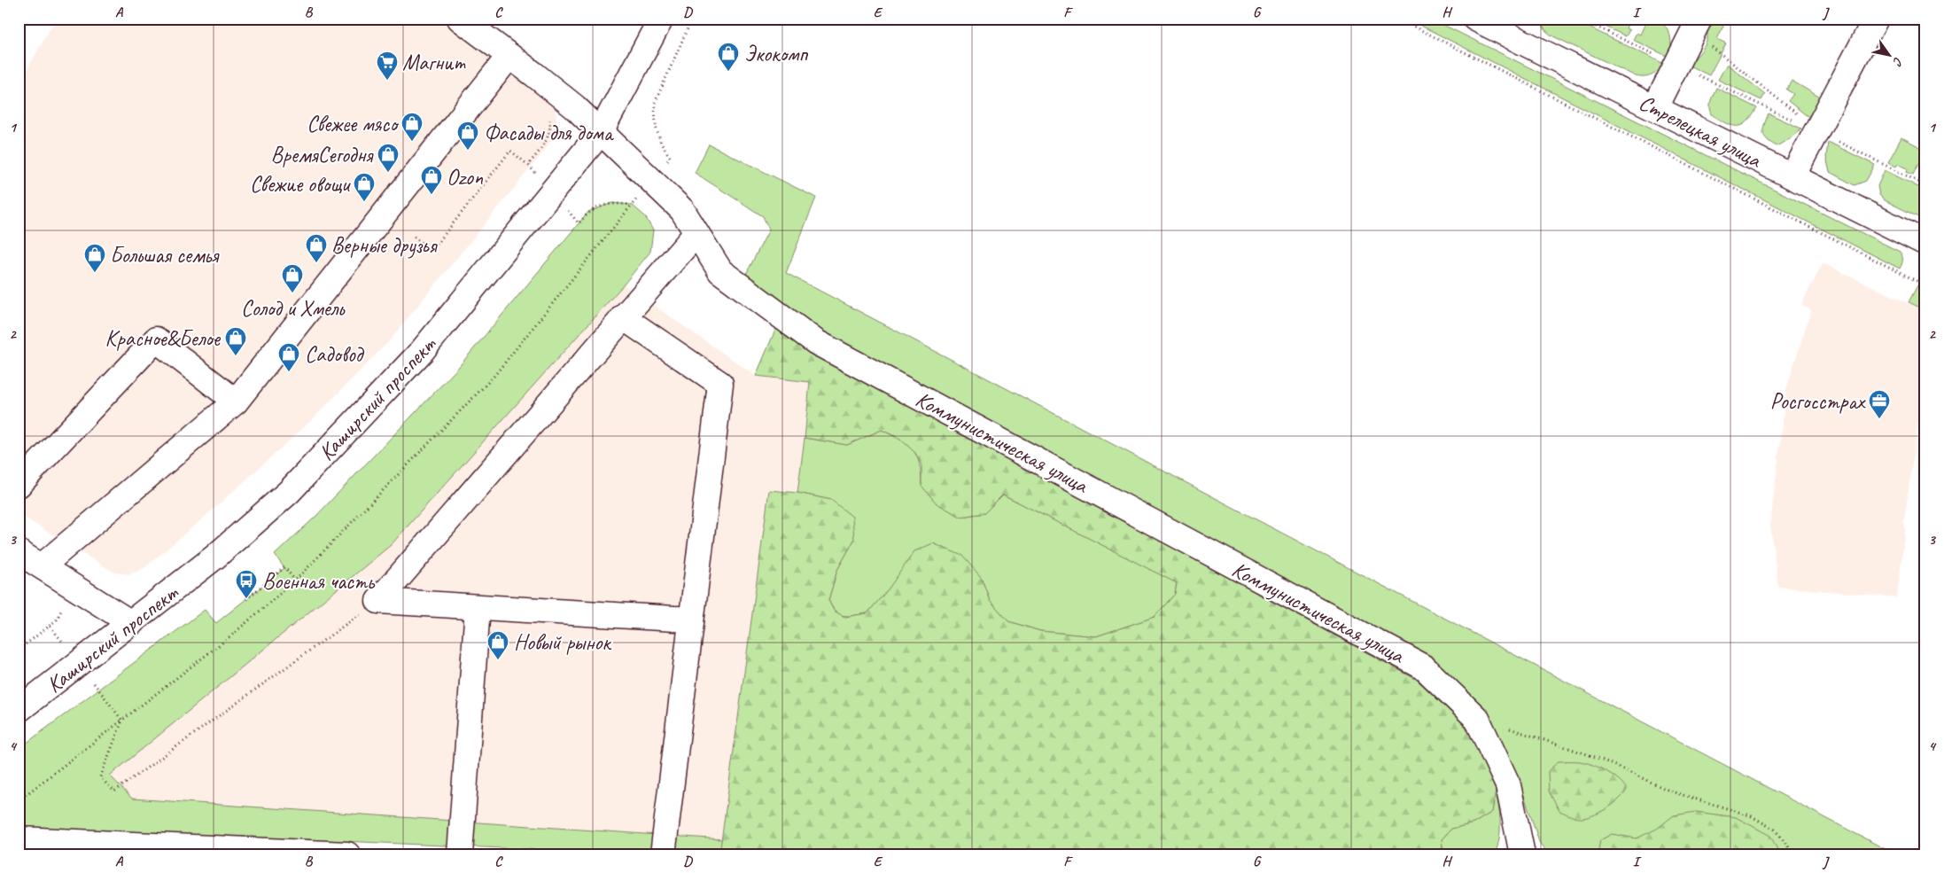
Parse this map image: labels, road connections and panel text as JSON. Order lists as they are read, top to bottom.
{
  "streets": {
    "street": ["Стрелецкая улица", "Каширский проспект", "Коммунистическая улица"]
  },
  "crossings": [
    ["Каширский проспект", "Коммунистическая улица"]
  ],
  "places": {
    "shop": [
      "Экокомп",
      "Свежее мясо",
      "Фасады для дома",
      "ВремяСегодня",
      "Ozon",
      "Свежие овощи",
      "Верные друзья",
      "Большая семья",
      "Солод и Хмель",
      "Красное&Белое",
      "Садовод",
      "Новый рынок"
    ],
    "supermarket": ["Магнит"],
    "office": ["Росгосстрах"],
    "bus stop": ["Военная часть"]
  },
  "north": "bottom right",
  "grid": {
    "columns": [
      "A",
      "B",
      "C",
      "D",
      "E",
      "F",
      "G",
      "H",
      "I",
      "J"
    ],
    "rows": [
      "1",
      "2",
      "3",
      "4"
    ]
  }
}
